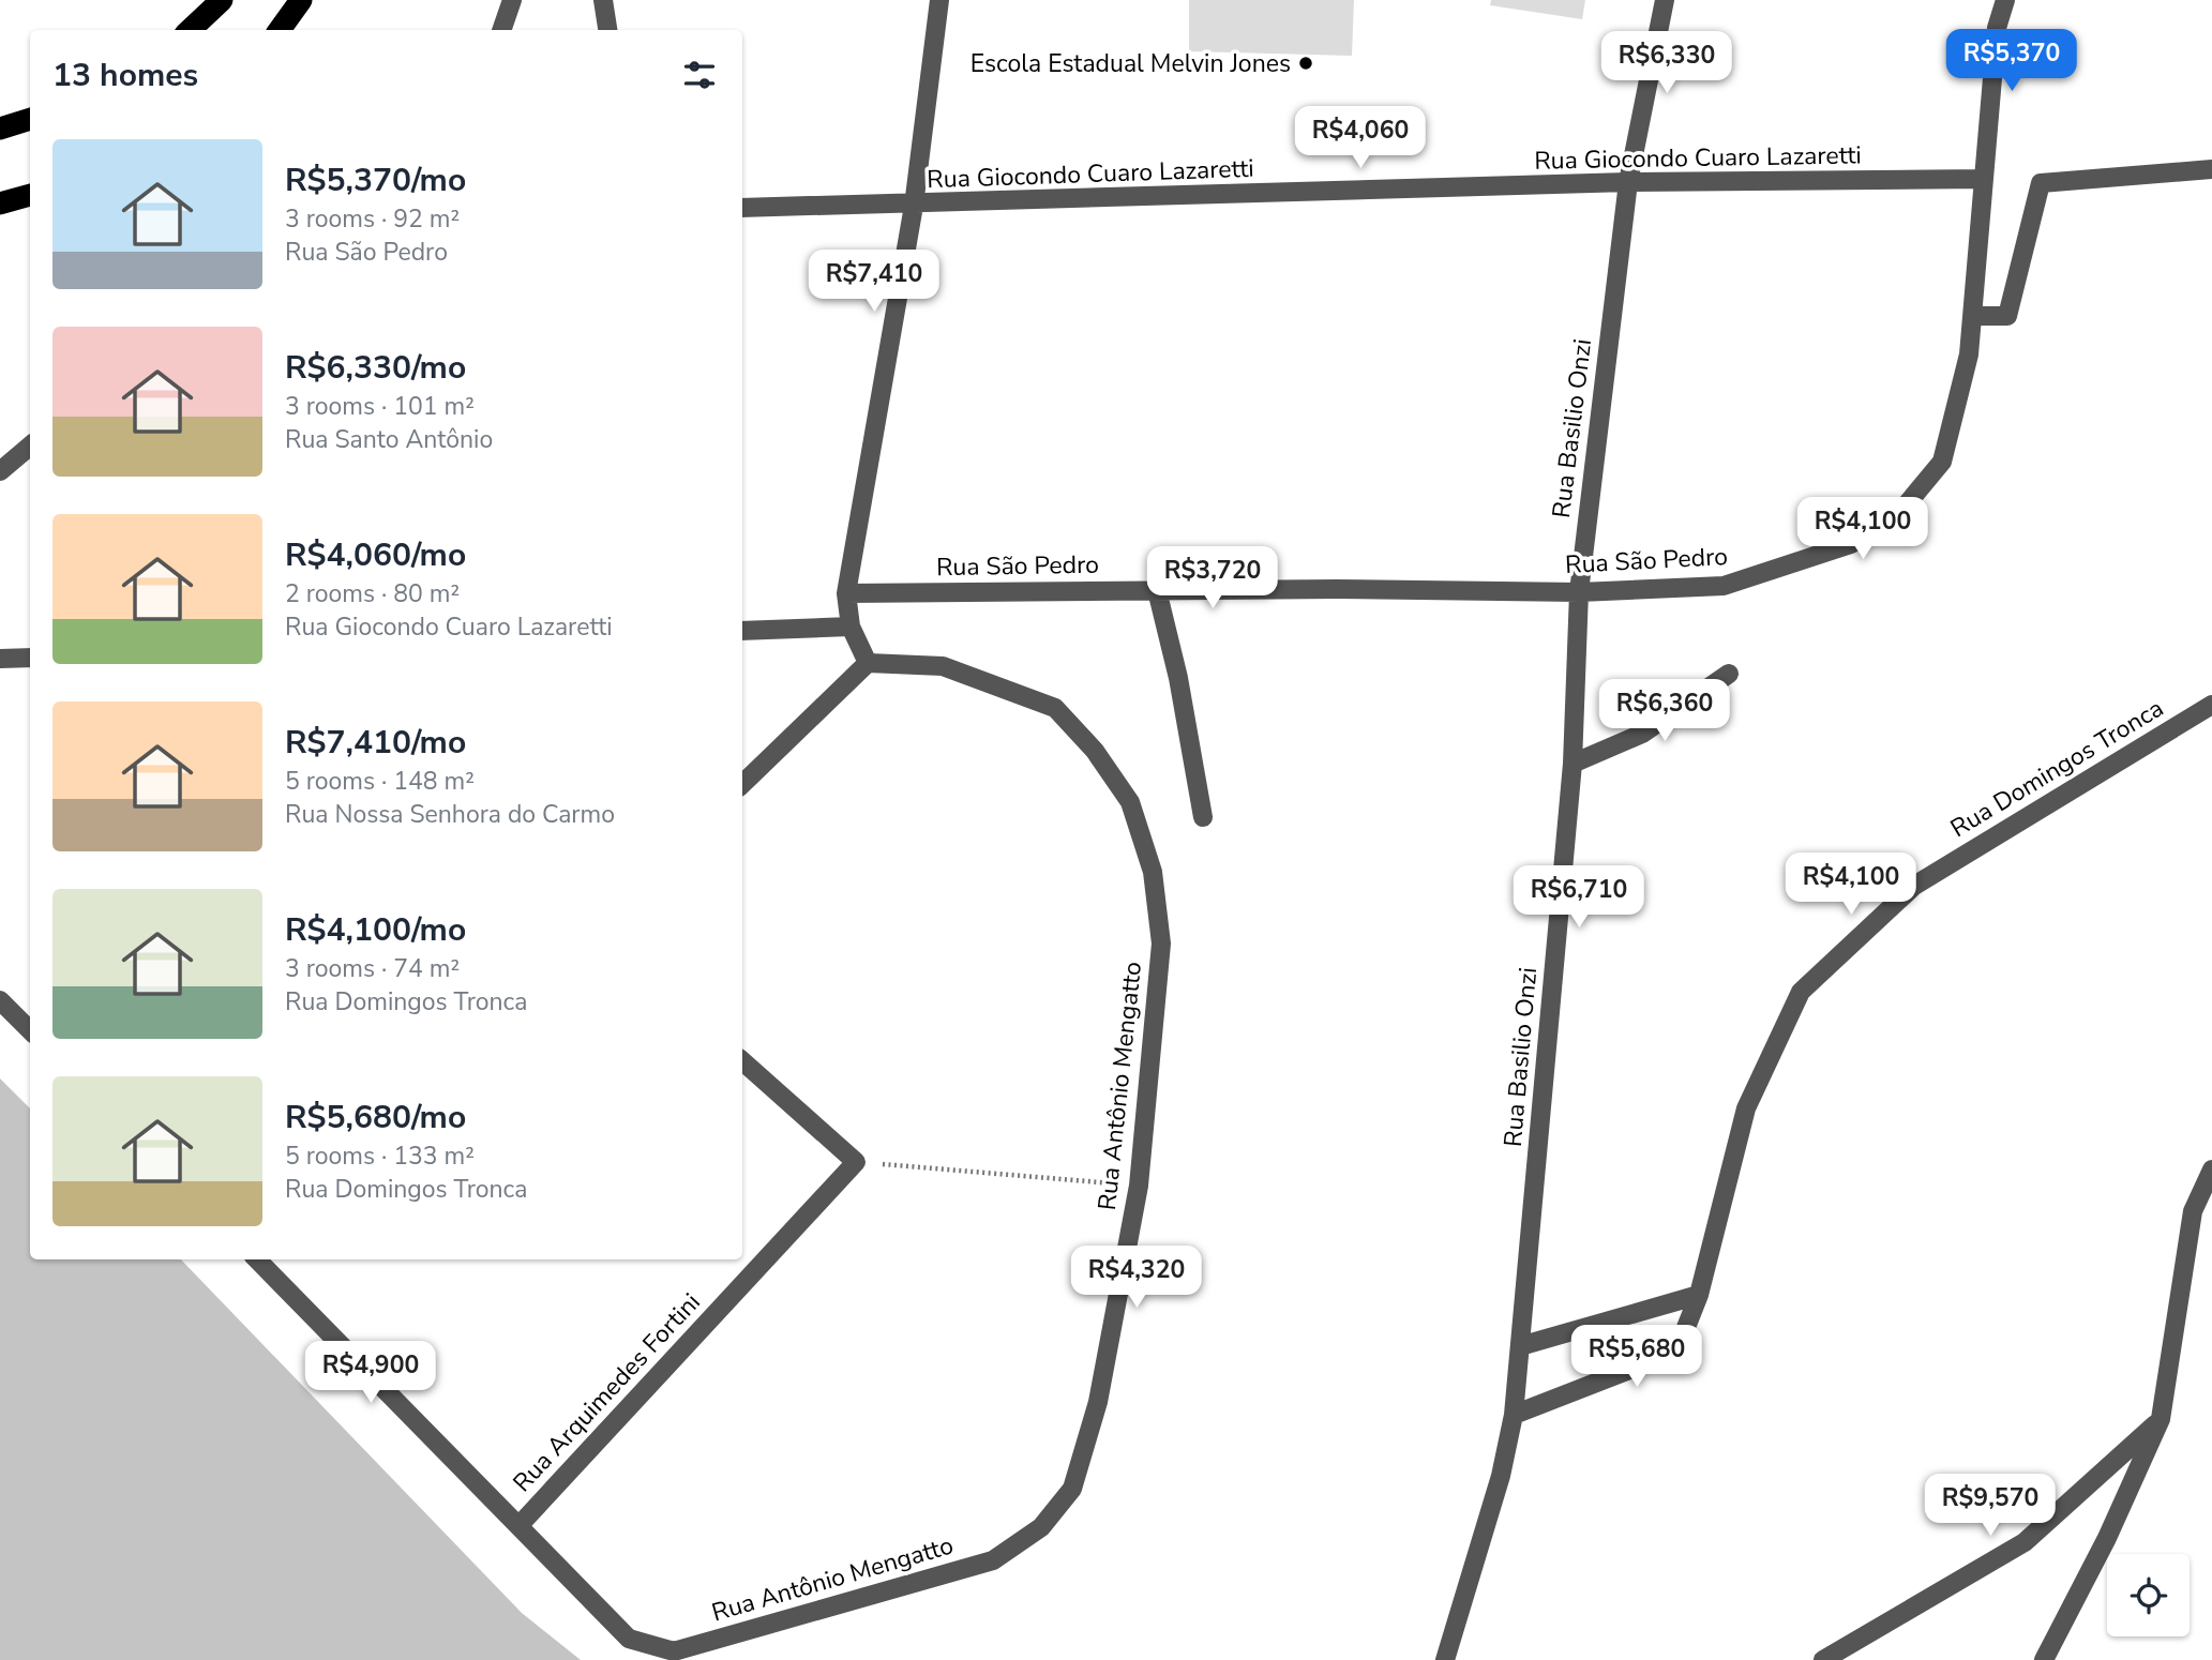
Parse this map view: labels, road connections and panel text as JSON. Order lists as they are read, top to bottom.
{
  "streets": {
    "street": [
      "Rua Giocondo Cuaro Lazaretti",
      "Rua Basilio Onzi",
      "Rua São Pedro",
      "Rua Domingos Tronca",
      "Rua Antônio Mengatto",
      "Rua Arquimedes Fortini"
    ]
  },
  "crossings": [
    ["Rua Giocondo Cuaro Lazaretti", "Rua Basilio Onzi"],
    ["Rua Giocondo Cuaro Lazaretti", "Rua São Pedro"],
    ["Rua Basilio Onzi", "Rua São Pedro"],
    ["Rua Basilio Onzi", "Rua Domingos Tronca"],
    ["Rua Antônio Mengatto", "Rua Arquimedes Fortini"]
  ],
  "places": ["Escola Estadual Melvin Jones"],
  "page": {
    "price": [
      "R$5,370",
      "R$6,330",
      "R$4,060",
      "R$7,410",
      "R$4,100",
      "R$3,720",
      "R$6,360",
      "R$4,100",
      "R$6,710",
      "R$4,320",
      "R$5,680",
      "R$4,900",
      "R$9,570"
    ],
    "heading": "13 homes",
    "list": [
      {
        "name": "R$5,370/mo",
        "note": "3 rooms · 92 m² · Rua São Pedro"
      },
      {
        "name": "R$6,330/mo",
        "note": "3 rooms · 101 m² · Rua Santo Antônio"
      },
      {
        "name": "R$4,060/mo",
        "note": "2 rooms · 80 m² · Rua Giocondo Cuaro Lazaretti"
      },
      {
        "name": "R$7,410/mo",
        "note": "5 rooms · 148 m² · Rua Nossa Senhora do Carmo"
      },
      {
        "name": "R$4,100/mo",
        "note": "3 rooms · 74 m² · Rua Domingos Tronca"
      },
      {
        "name": "R$5,680/mo",
        "note": "5 rooms · 133 m² · Rua Domingos Tronca"
      }
    ]
  }
}
